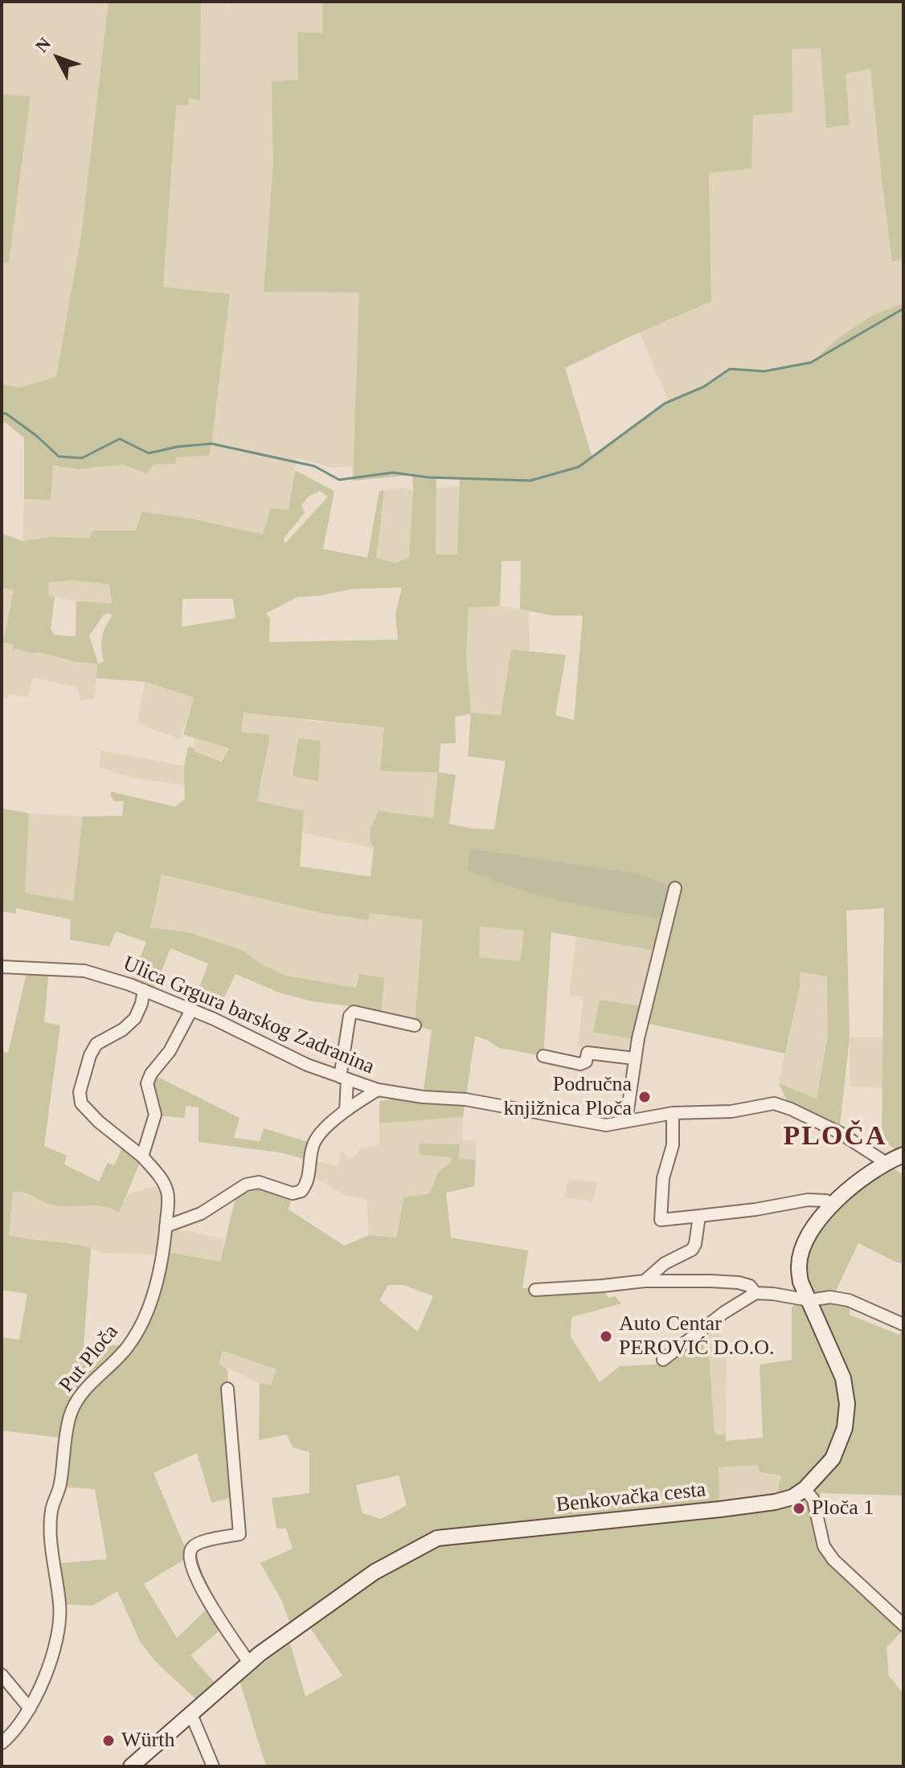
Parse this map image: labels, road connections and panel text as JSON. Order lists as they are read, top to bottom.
{
  "streets": {
    "main road": ["Benkovačka cesta"],
    "street": ["Ulica Grgura barskog Zadranina", "Put Ploča"]
  },
  "crossings": [
    ["Ulica Grgura barskog Zadranina", "Put Ploča"],
    ["Ulica Grgura barskog Zadranina", "Benkovačka cesta"]
  ],
  "districts": ["PLOČA"],
  "places": [
    "Područna knjižnica Ploča",
    "Auto Centar PEROVIĆ D.O.O.",
    "Ploča 1",
    "Würth"
  ],
  "north": "top left"
}
